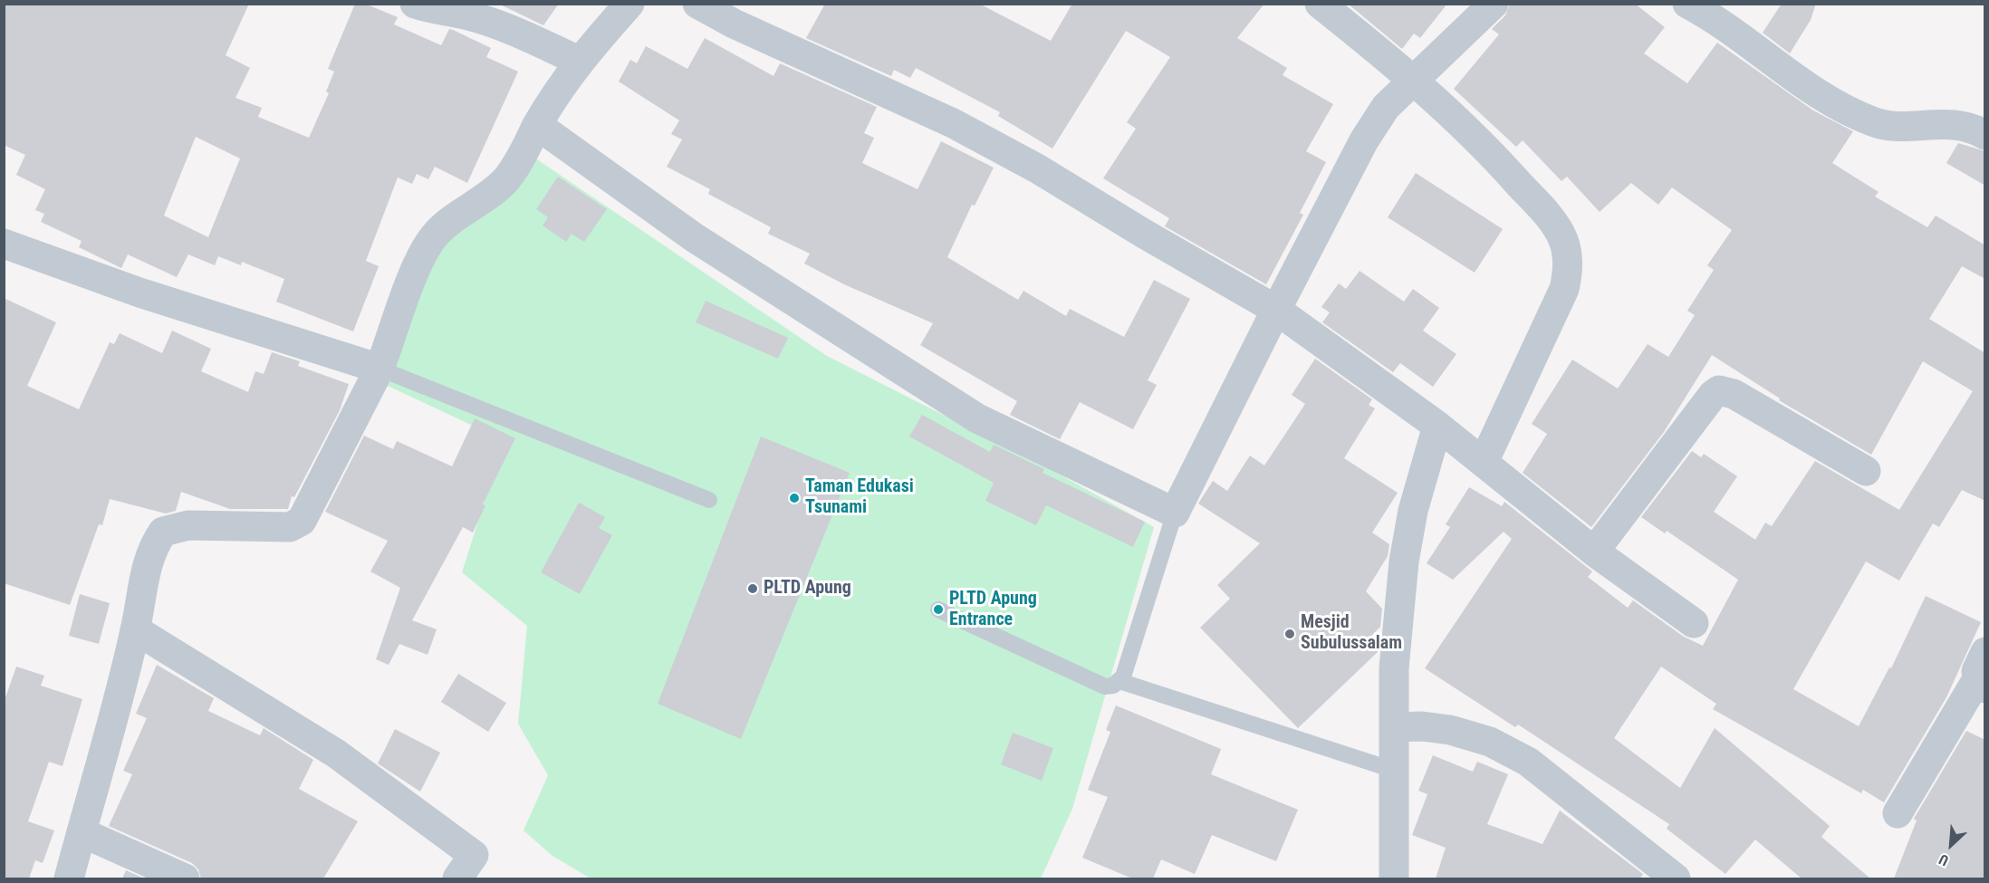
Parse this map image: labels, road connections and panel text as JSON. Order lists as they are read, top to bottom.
{
  "places": [
    "Taman Edukasi Tsunami",
    "PLTD Apung",
    "PLTD Apung Entrance",
    "Mesjid Subulussalam"
  ],
  "north": "bottom left"
}
